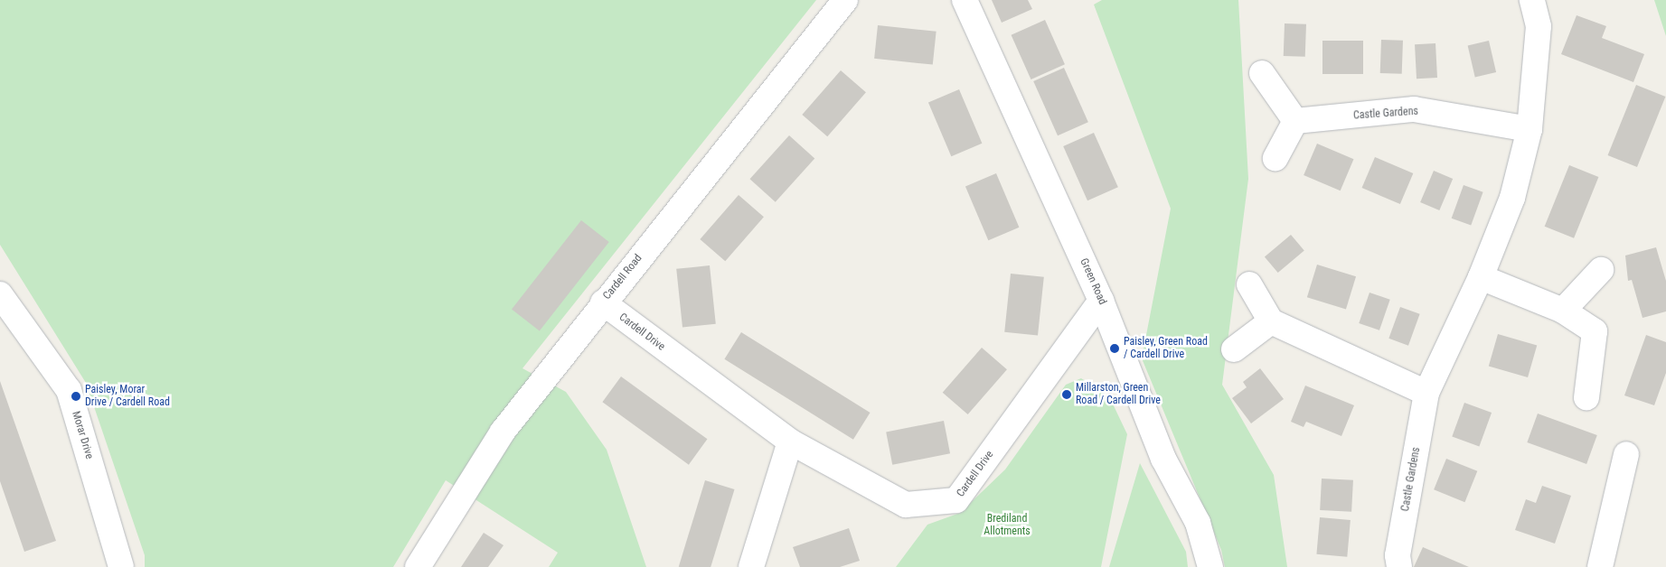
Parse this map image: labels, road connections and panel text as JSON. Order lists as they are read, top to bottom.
{
  "streets": {
    "street": [
      "Castle Gardens",
      "Cardell Road",
      "Green Road",
      "Cardell Drive",
      "Morar Drive"
    ]
  },
  "crossings": [
    ["Cardell Road", "Cardell Drive"],
    ["Green Road", "Cardell Drive"]
  ],
  "parks": ["Brediland Allotments"],
  "places": ["Paisley, Green Road / Cardell Drive", "Millarston, Green Road / Cardell Drive", "Paisley, Morar Drive / Cardell Road"]
}
